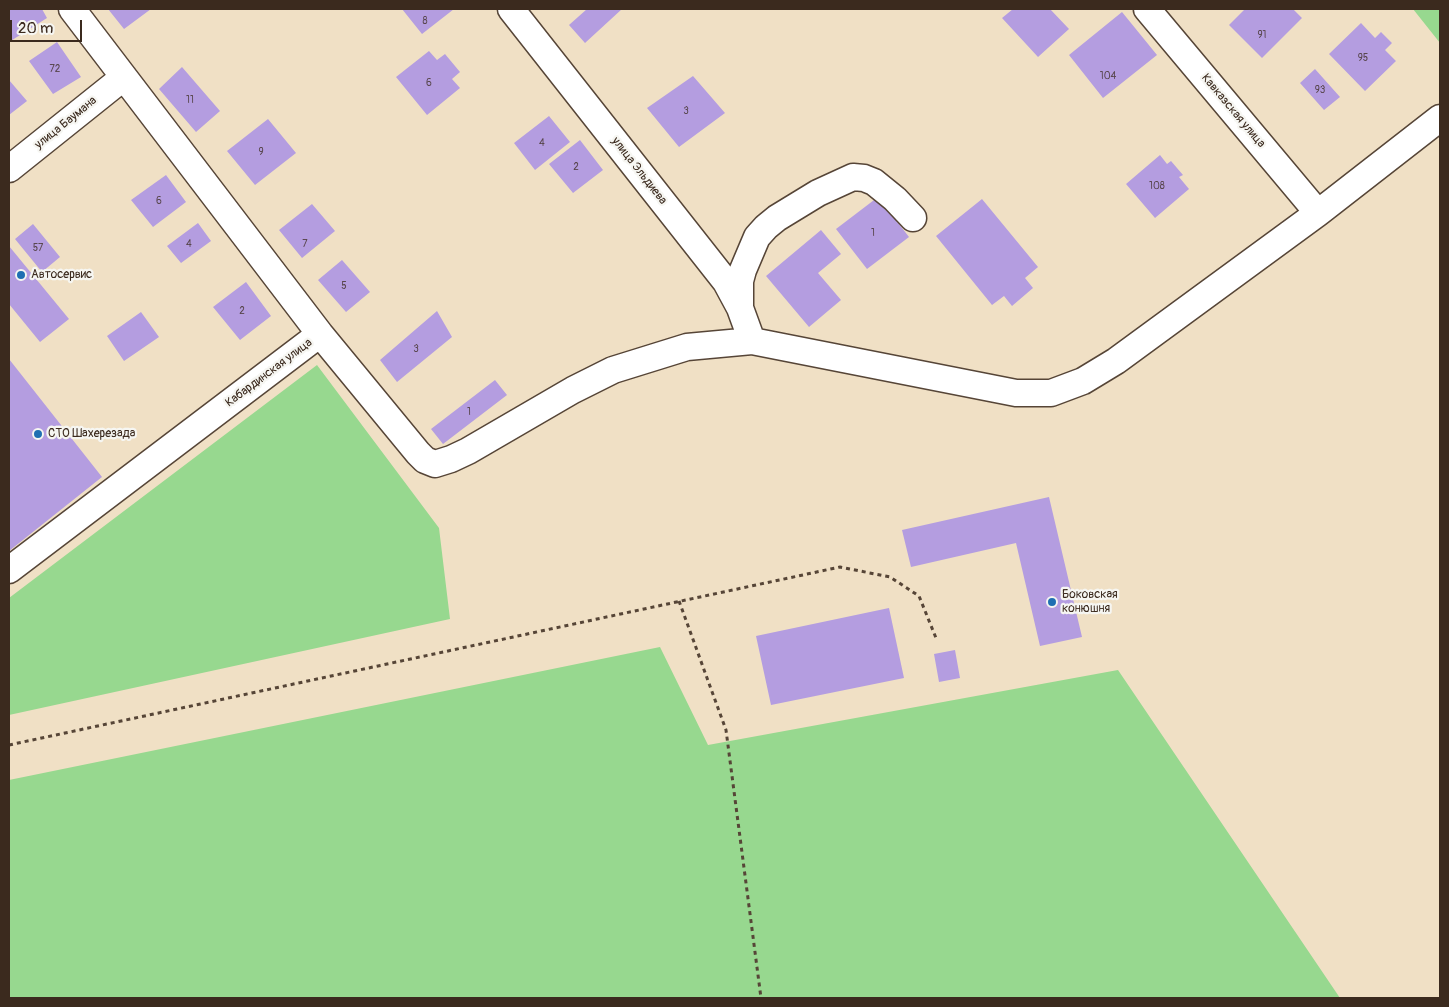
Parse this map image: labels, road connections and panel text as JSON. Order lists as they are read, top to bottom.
{
  "streets": {
    "street": [
      "Кавказская улица",
      "улица Баумана",
      "улица Эльдиева",
      "Кабардинская улица"
    ]
  },
  "crossings": [
    ["улица Баумана", "Кабардинская улица"]
  ],
  "places": ["Автосервис", "СТО Шахерезада", "Боковская конюшня"],
  "house_numbers": [
    "8",
    "91",
    "95",
    "72",
    "104",
    "6",
    "93",
    "11",
    "3",
    "4",
    "9",
    "2",
    "108",
    "6",
    "1",
    "4",
    "7",
    "57",
    "5",
    "2",
    "3",
    "1"
  ],
  "scale_bar": "20 m"
}
